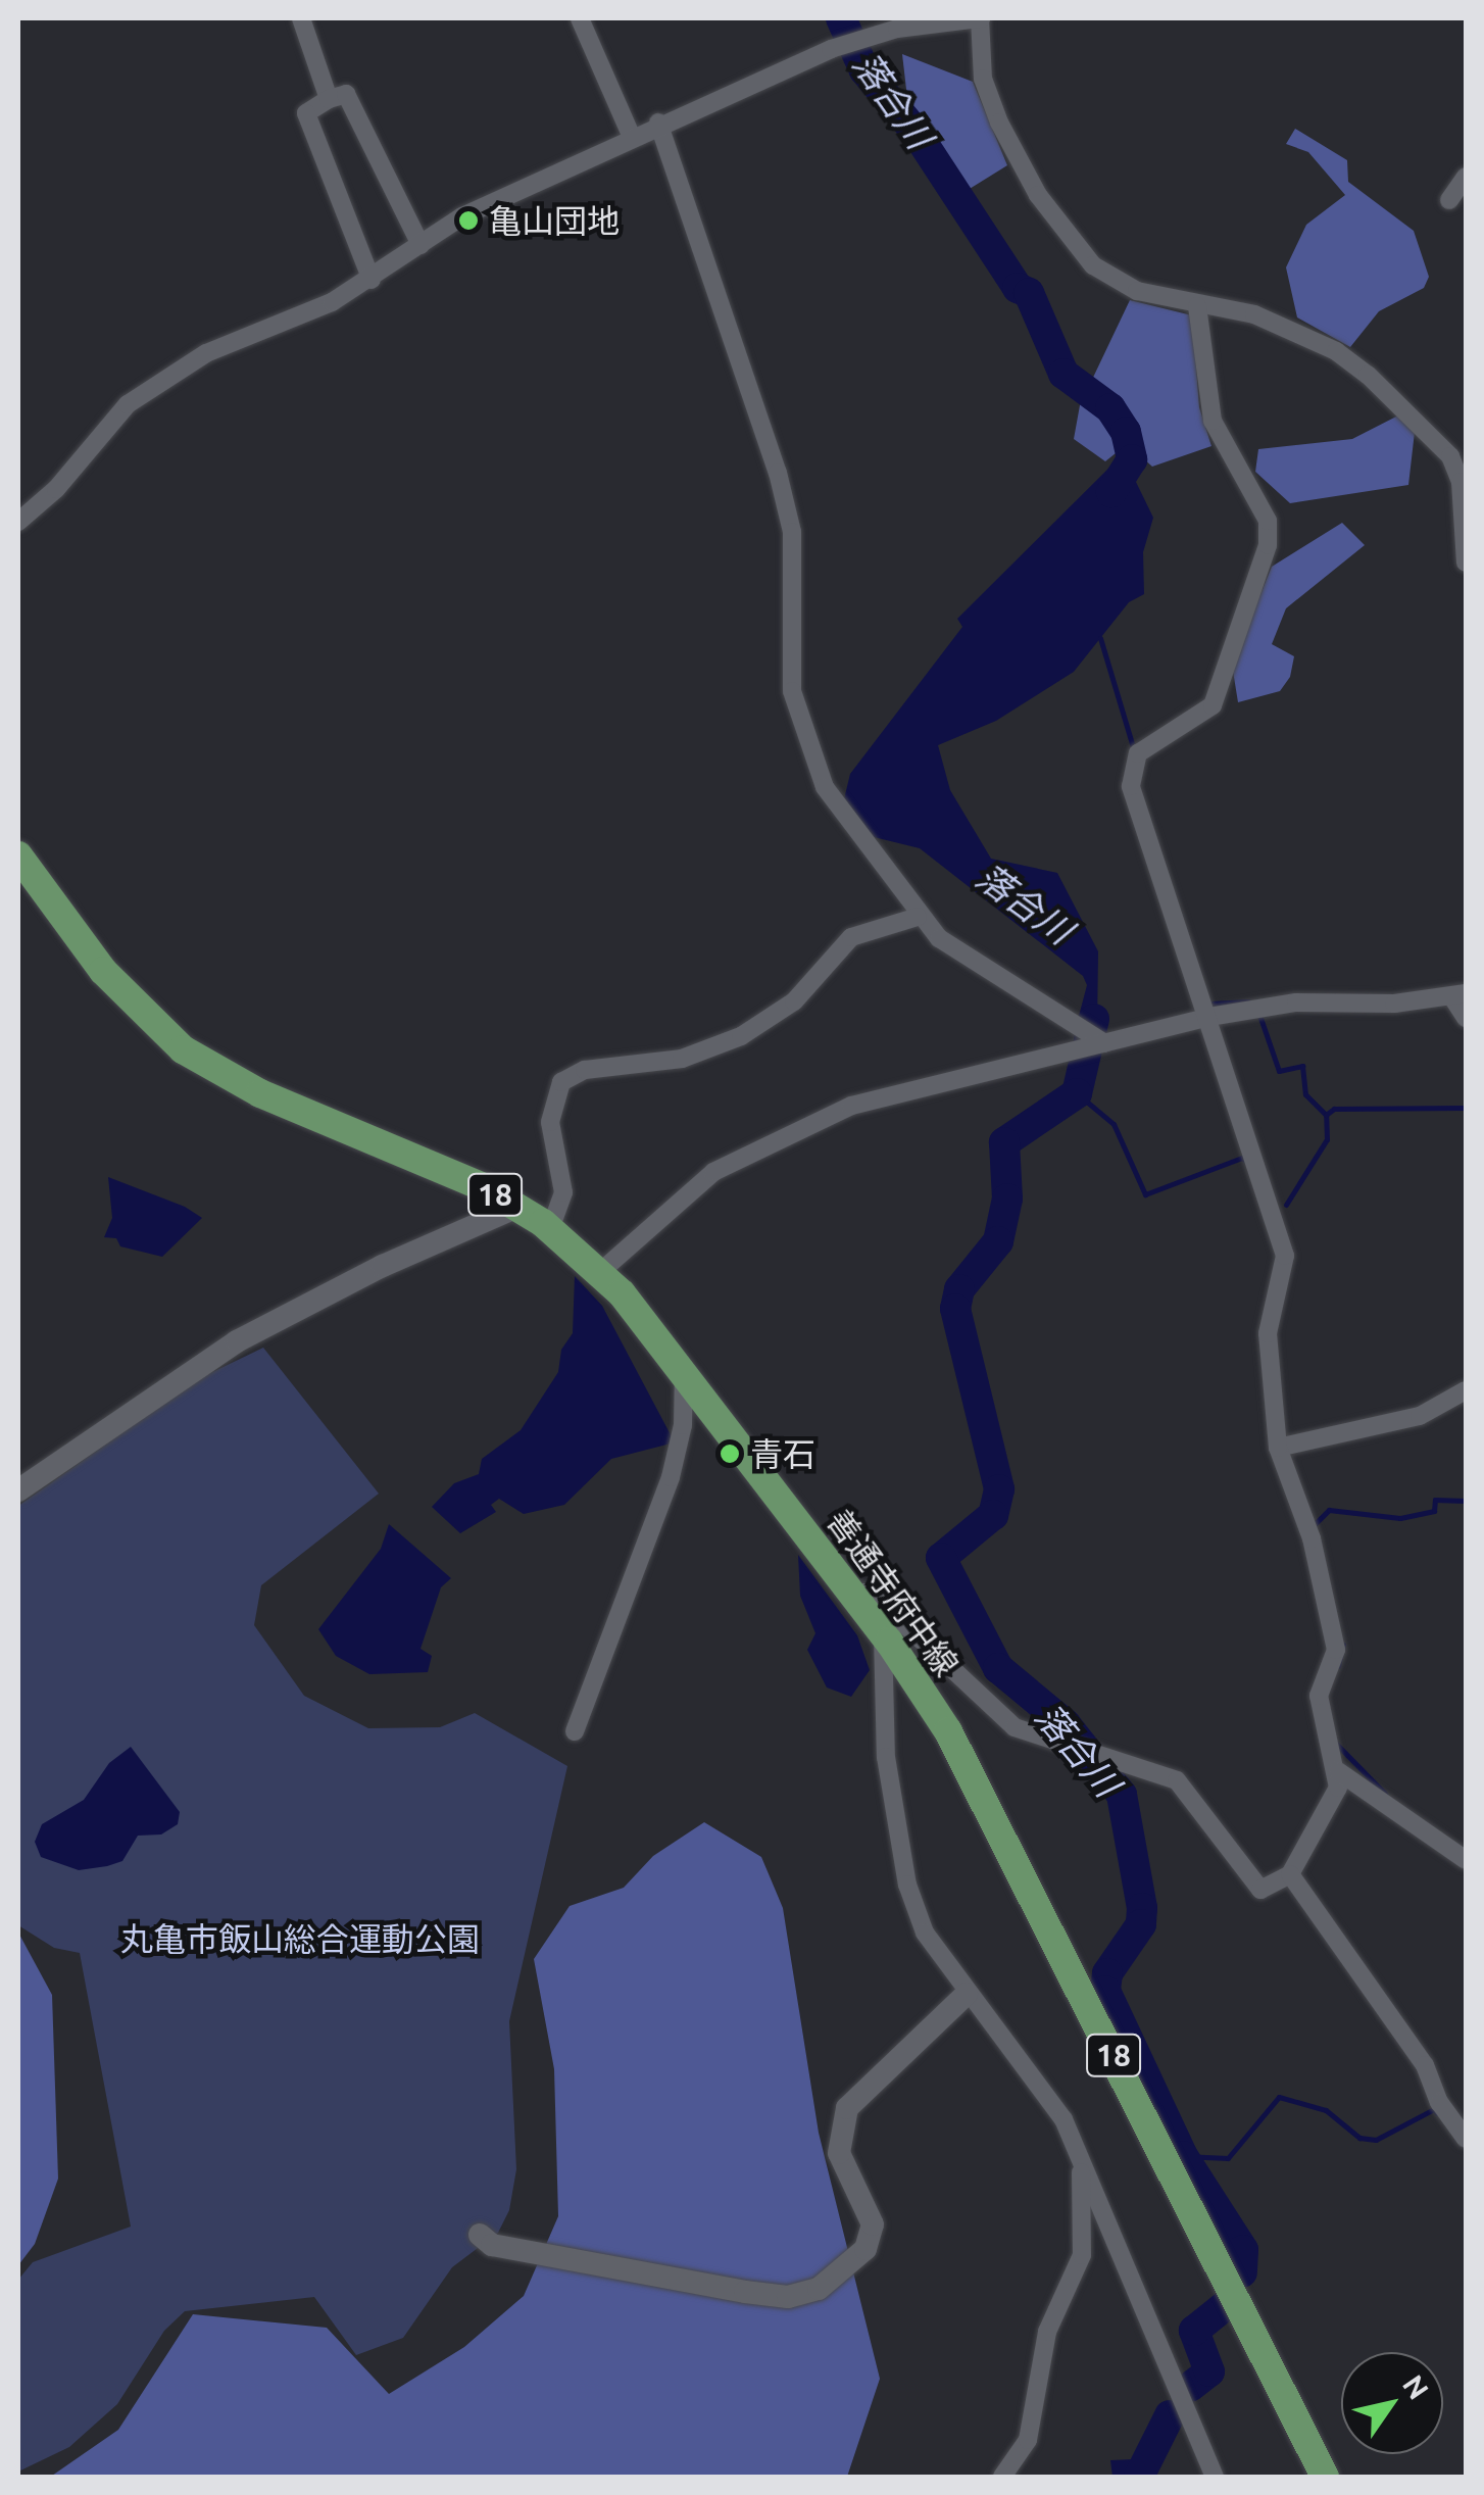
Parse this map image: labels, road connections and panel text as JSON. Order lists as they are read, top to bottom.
{
  "streets": {
    "main road": ["18", "善通寺府中線"]
  },
  "water": ["落合川"],
  "parks": ["丸亀市飯山総合運動公園"],
  "places": ["亀山団地", "青石"],
  "north": "top right"
}
